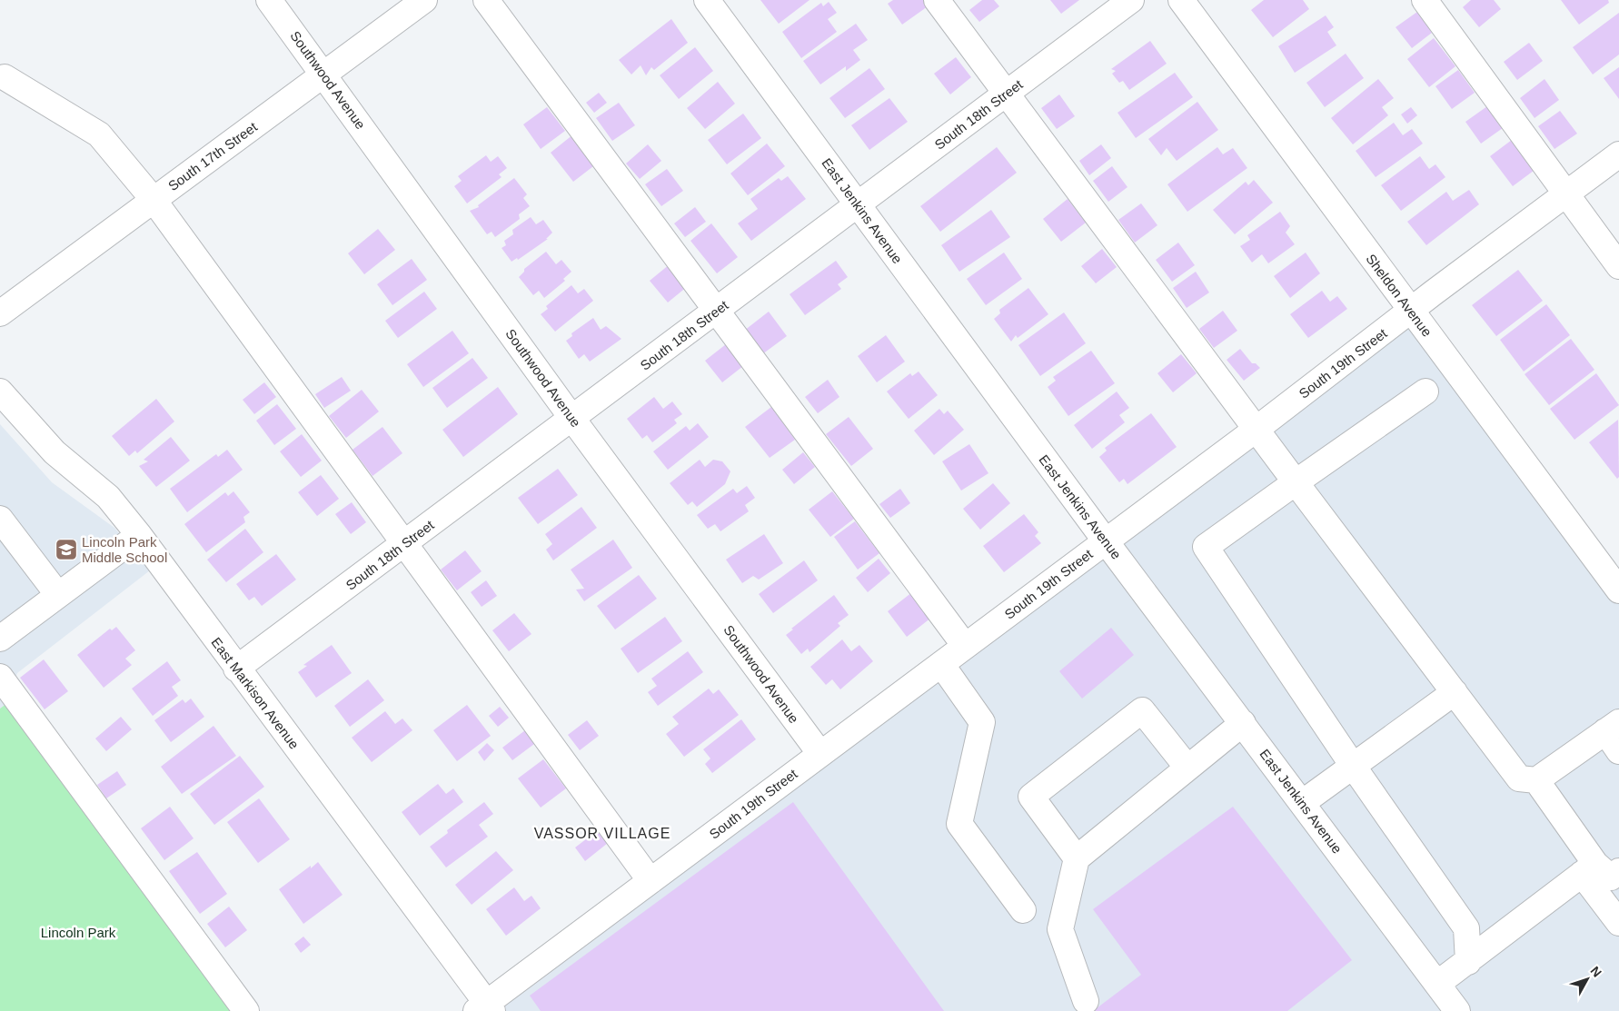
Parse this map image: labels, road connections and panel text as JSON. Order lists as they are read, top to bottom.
{
  "streets": {
    "street": [
      "Southwood Avenue",
      "South 18th Street",
      "South 17th Street",
      "East Jenkins Avenue",
      "Sheldon Avenue",
      "South 19th Street",
      "East Markison Avenue"
    ]
  },
  "crossings": [
    ["Southwood Avenue", "South 18th Street"],
    ["Southwood Avenue", "South 17th Street"],
    ["Southwood Avenue", "South 19th Street"],
    ["South 18th Street", "East Jenkins Avenue"],
    ["South 18th Street", "East Markison Avenue"],
    ["East Jenkins Avenue", "South 19th Street"],
    ["Sheldon Avenue", "South 19th Street"],
    ["South 19th Street", "East Markison Avenue"]
  ],
  "districts": ["VASSOR VILLAGE"],
  "parks": ["Lincoln Park"],
  "places": {
    "school or university": ["Lincoln Park Middle School"]
  },
  "north": "top right"
}
